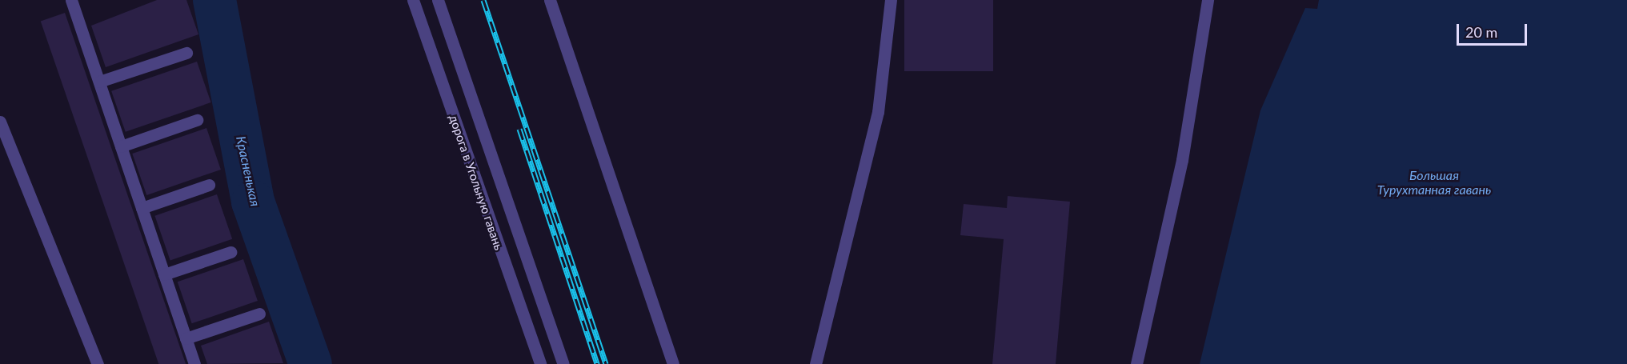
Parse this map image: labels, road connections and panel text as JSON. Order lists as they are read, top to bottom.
{
  "streets": {
    "street": ["дорога в Угольную гавань"]
  },
  "water": ["Красненькая", "Большая Турухтанная гавань"],
  "scale_bar": "20 m"
}
